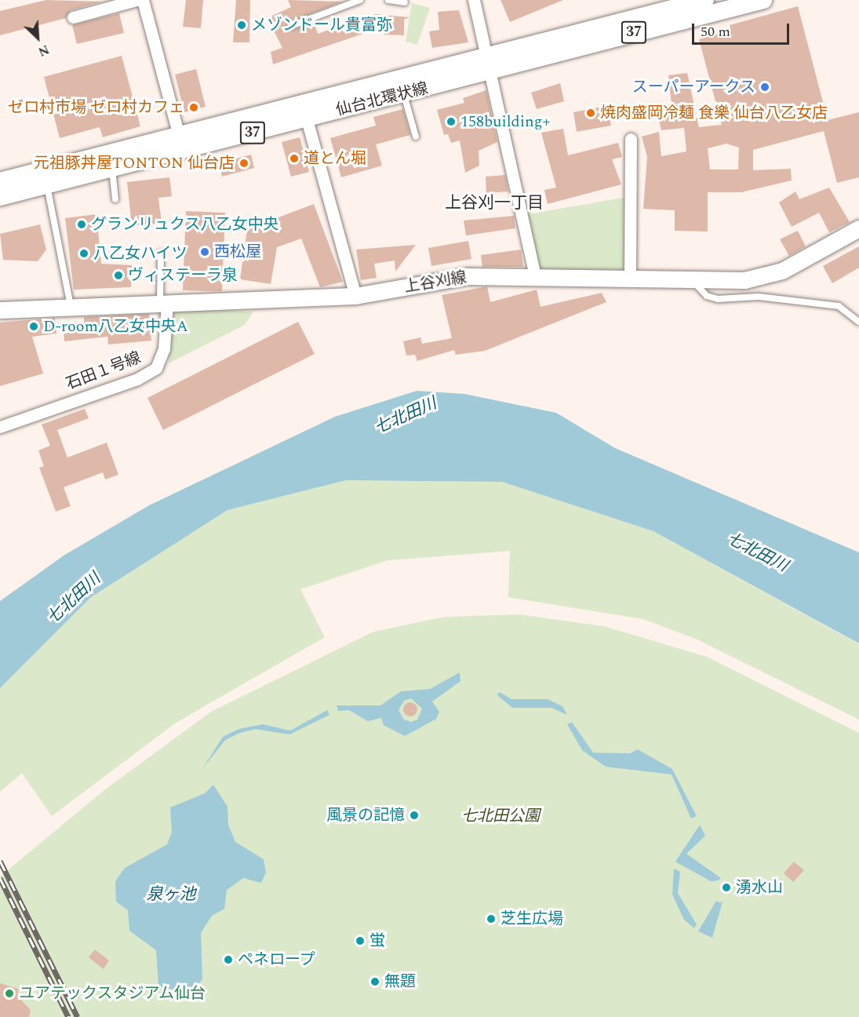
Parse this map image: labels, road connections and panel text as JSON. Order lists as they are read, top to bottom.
{
  "streets": {
    "main road": ["37", "仙台北環状線"],
    "street": ["上谷刈線", "石田１号線"]
  },
  "crossings": [
    ["上谷刈線", "石田１号線"]
  ],
  "districts": ["上谷刈一丁目"],
  "water": ["七北田川", "泉ヶ池"],
  "parks": ["七北田公園"],
  "places": [
    "メゾンドール貴富弥",
    "スーパーアークス",
    "ゼロ村市場 ゼロ村カフェ",
    "焼肉盛岡冷麺 食樂 仙台八乙女店",
    "158building+",
    "道とん堀",
    "元祖豚丼屋TONTON 仙台店",
    "グランリュクス八乙女中央",
    "西松屋",
    "八乙女ハイツ",
    "ヴィステーラ泉",
    "D-room八乙女中央A",
    "風景の記憶",
    "湧水山",
    "芝生広場",
    "蛍",
    "ペネロープ",
    "無題",
    "ユアテックスタジアム仙台"
  ],
  "scale_bar": "50 m",
  "north": "bottom right"
}
